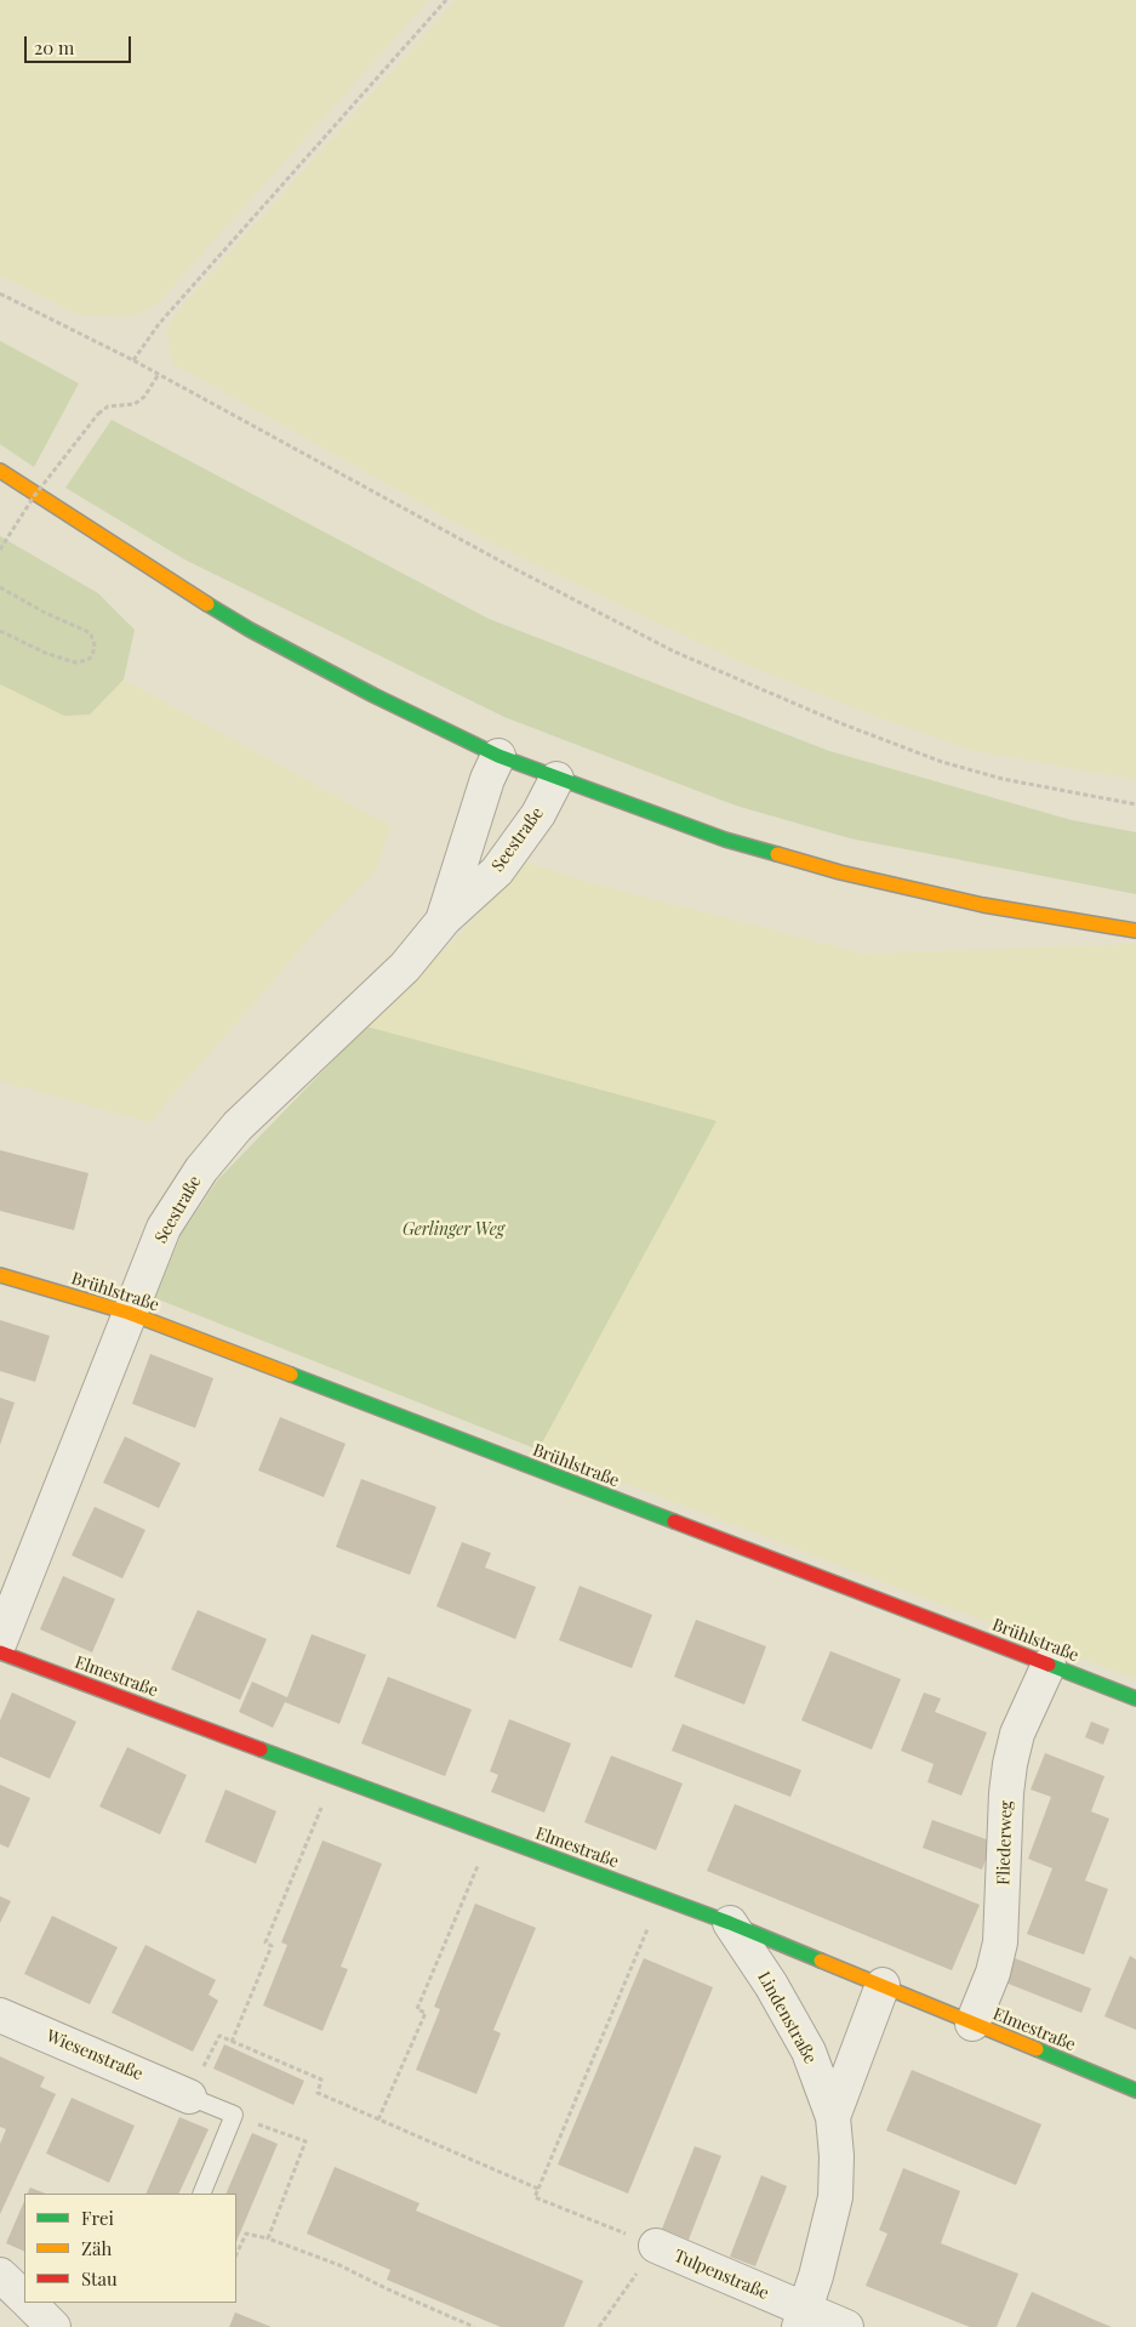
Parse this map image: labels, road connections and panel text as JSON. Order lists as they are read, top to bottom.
{
  "streets": {
    "street": [
      "Seestraße",
      "Brühlstraße",
      "Elmestraße",
      "Fliederweg",
      "Lindenstraße",
      "Wiesenstraße",
      "Tulpenstraße"
    ]
  },
  "crossings": [
    ["Seestraße", "Brühlstraße"],
    ["Brühlstraße", "Fliederweg"],
    ["Elmestraße", "Fliederweg"],
    ["Elmestraße", "Lindenstraße"],
    ["Lindenstraße", "Tulpenstraße"]
  ],
  "parks": ["Gerlinger Weg"],
  "legend": ["Frei", "Zäh", "Stau"],
  "scale_bar": "20 m"
}
